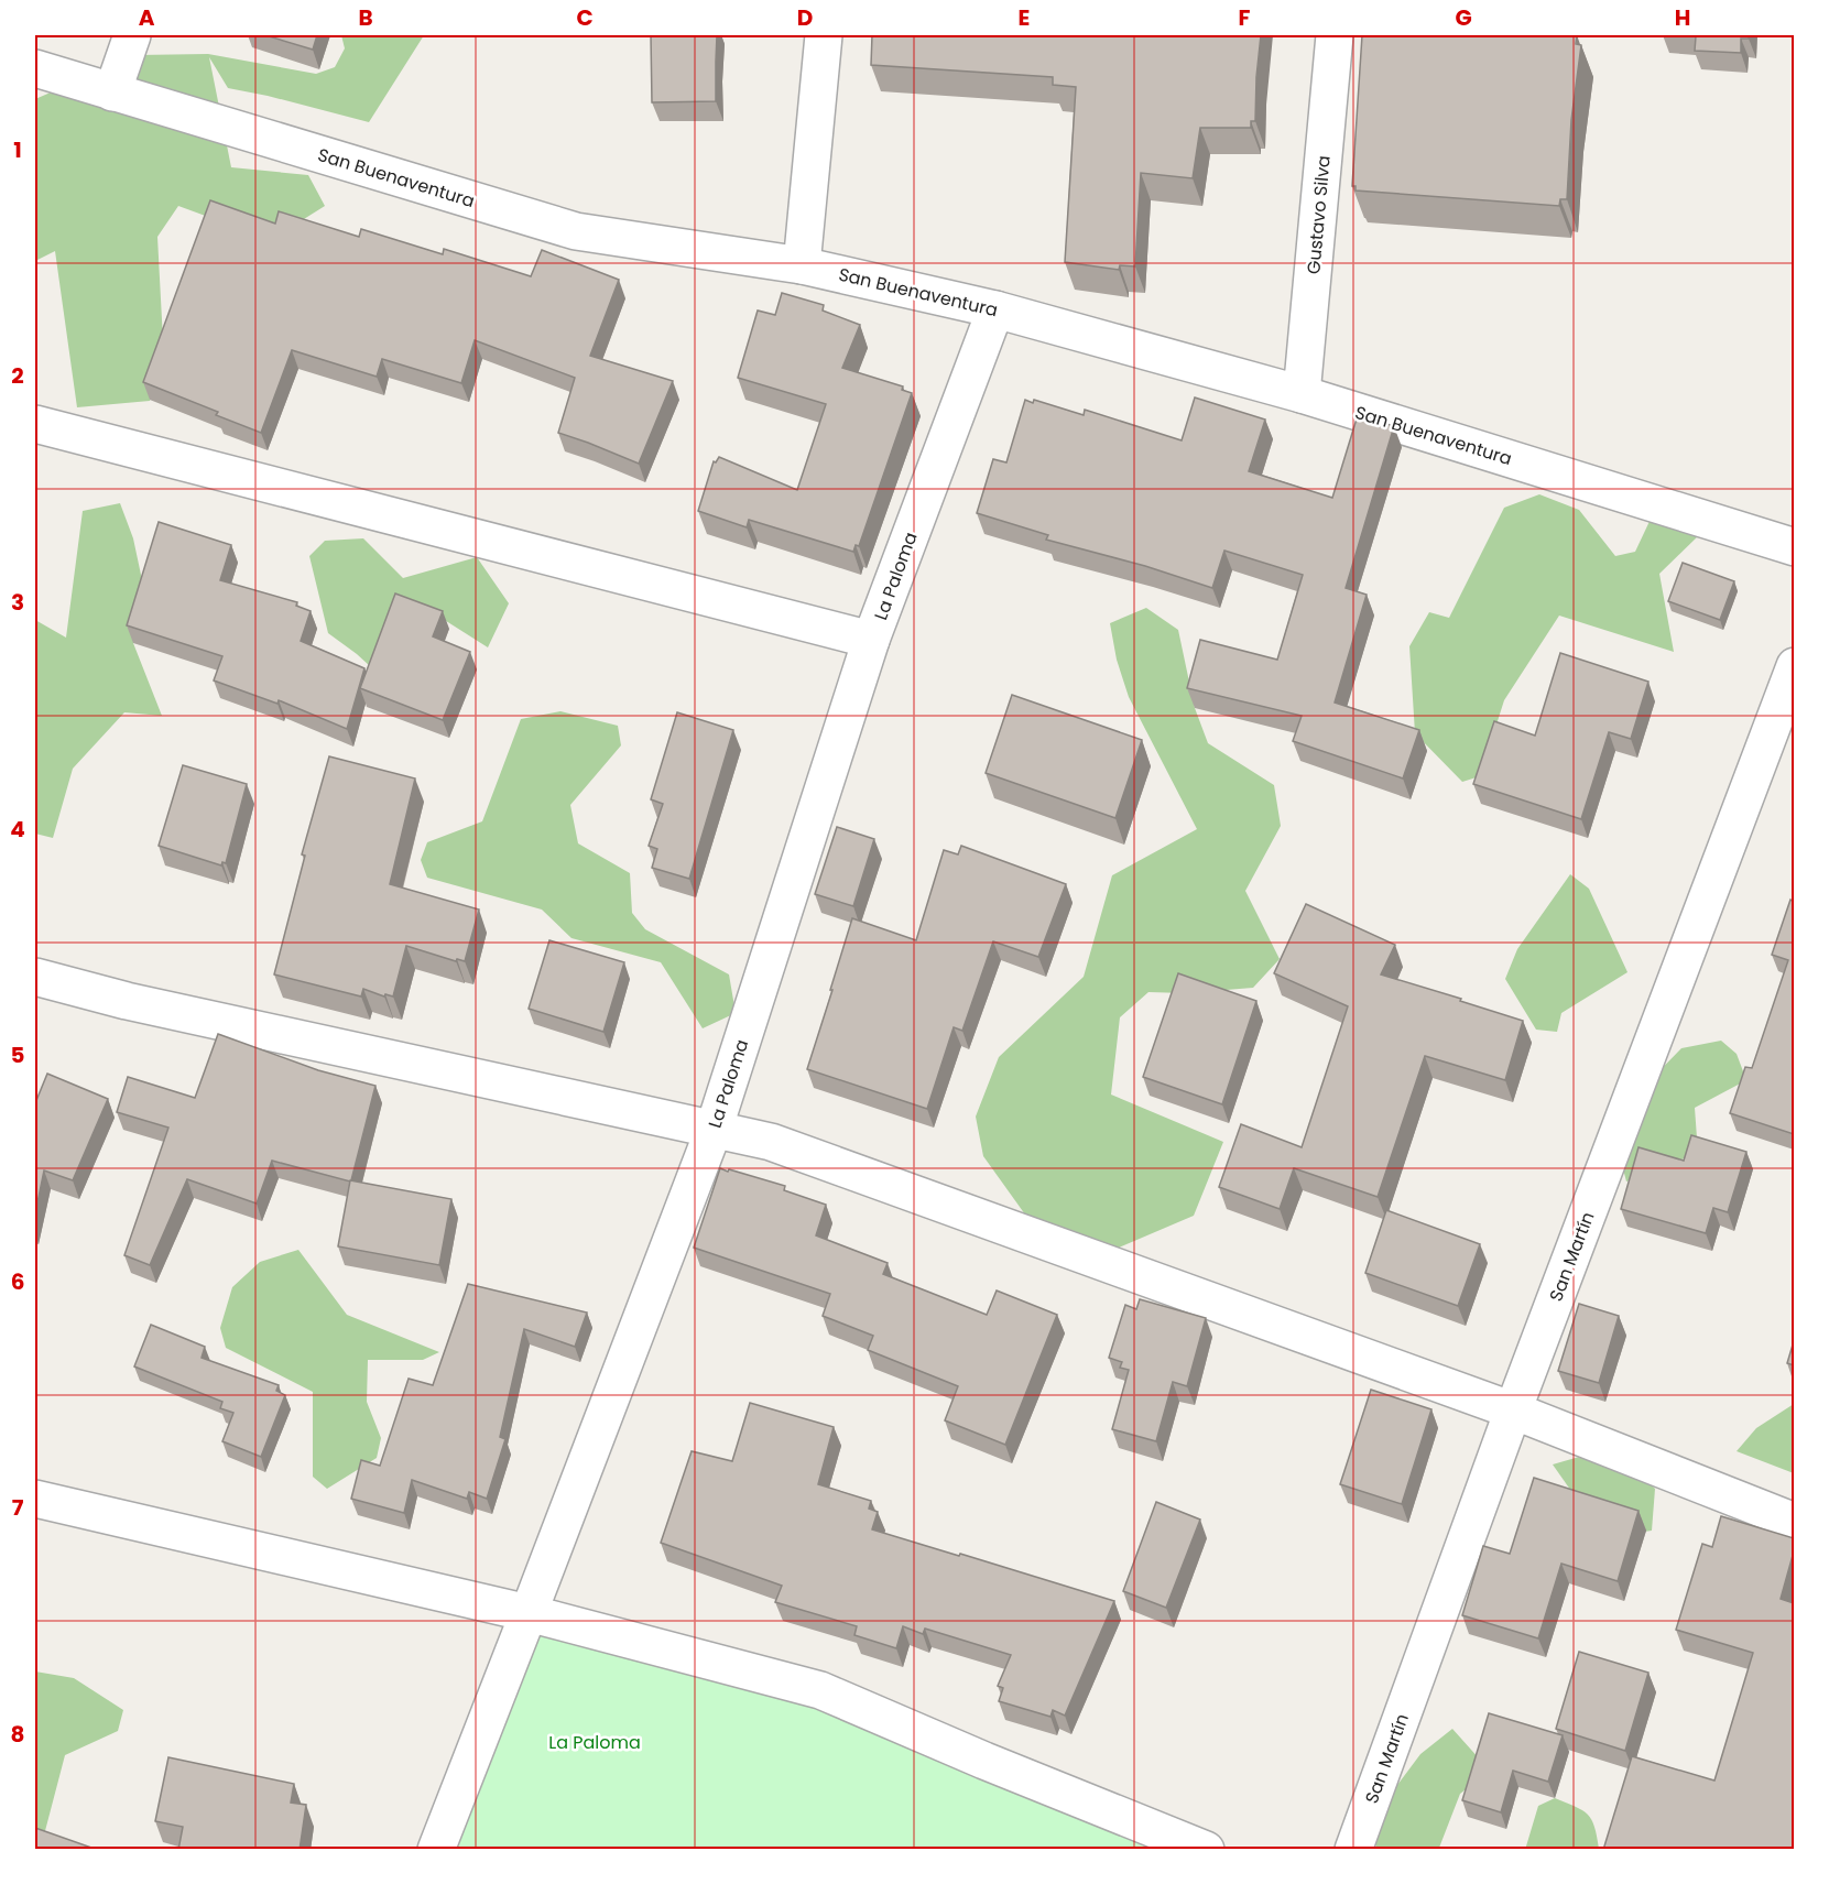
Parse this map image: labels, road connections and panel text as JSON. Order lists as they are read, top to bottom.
{
  "streets": {
    "street": [
      "San Buenaventura",
      "Gustavo Silva",
      "La Paloma",
      "San Martín"
    ]
  },
  "crossings": [
    ["San Buenaventura", "Gustavo Silva"],
    ["San Buenaventura", "La Paloma"]
  ],
  "parks": ["La Paloma"],
  "grid": {
    "columns": [
      "A",
      "B",
      "C",
      "D",
      "E",
      "F",
      "G",
      "H"
    ],
    "rows": [
      "1",
      "2",
      "3",
      "4",
      "5",
      "6",
      "7",
      "8"
    ]
  }
}
